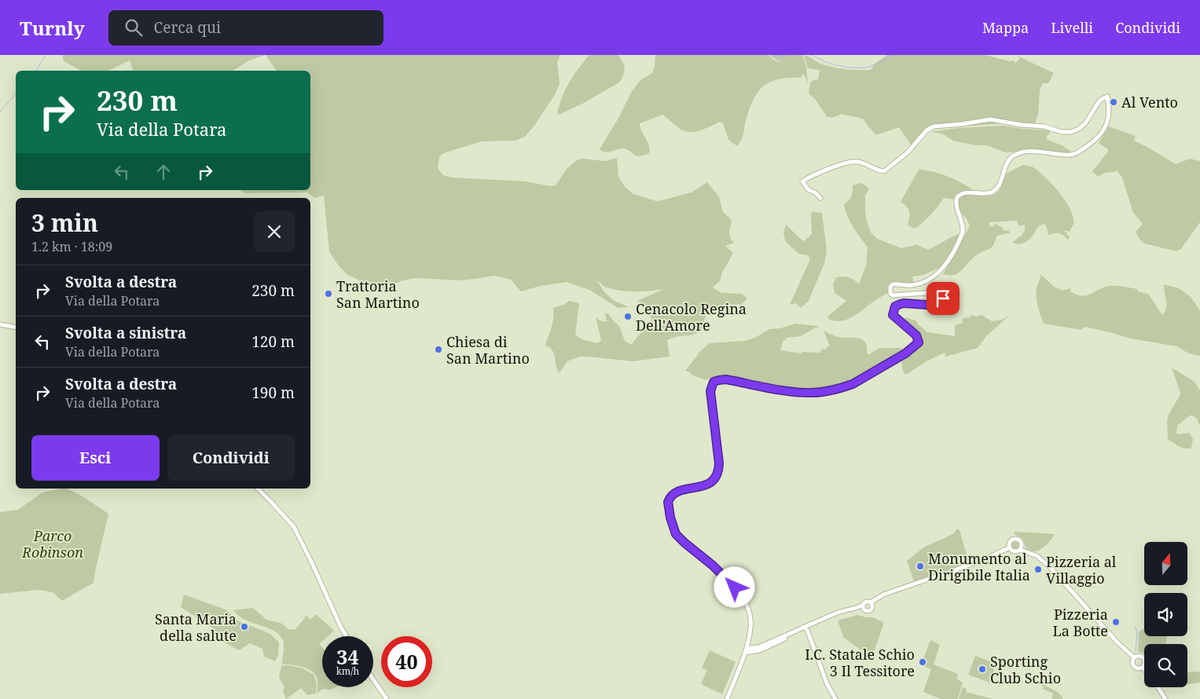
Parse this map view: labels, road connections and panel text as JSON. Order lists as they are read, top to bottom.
{
  "parks": ["Parco Robinson"],
  "places": [
    "Al Vento",
    "Trattoria San Martino",
    "Cenacolo Regina Dell'Amore",
    "Chiesa di San Martino",
    "Monumento al Dirigibile Italia",
    "Pizzeria al Villaggio",
    "Pizzeria La Botte",
    "Santa Maria della salute",
    "I.C. Statale Schio 3 Il Tessitore",
    "Sporting Club Schio"
  ],
  "north": "top",
  "page": {
    "header": "Turnly",
    "search": "Cerca qui",
    "nav": ["Mappa", "Livelli", "Condividi"],
    "turn": ["230 m", "Via della Potara"],
    "heading": ["3 min", "1.2 km · 18:09"],
    "list": [
      {
        "name": "Svolta a destra",
        "note": "Via della Potara",
        "value": "230 m"
      },
      {
        "name": "Svolta a sinistra",
        "note": "Via della Potara",
        "value": "120 m"
      },
      {
        "name": "Svolta a destra",
        "note": "Via della Potara",
        "value": "190 m"
      }
    ],
    "buttons": ["Esci", "Condividi"],
    "speed": "34 km/h",
    "limit": "40"
  }
}
